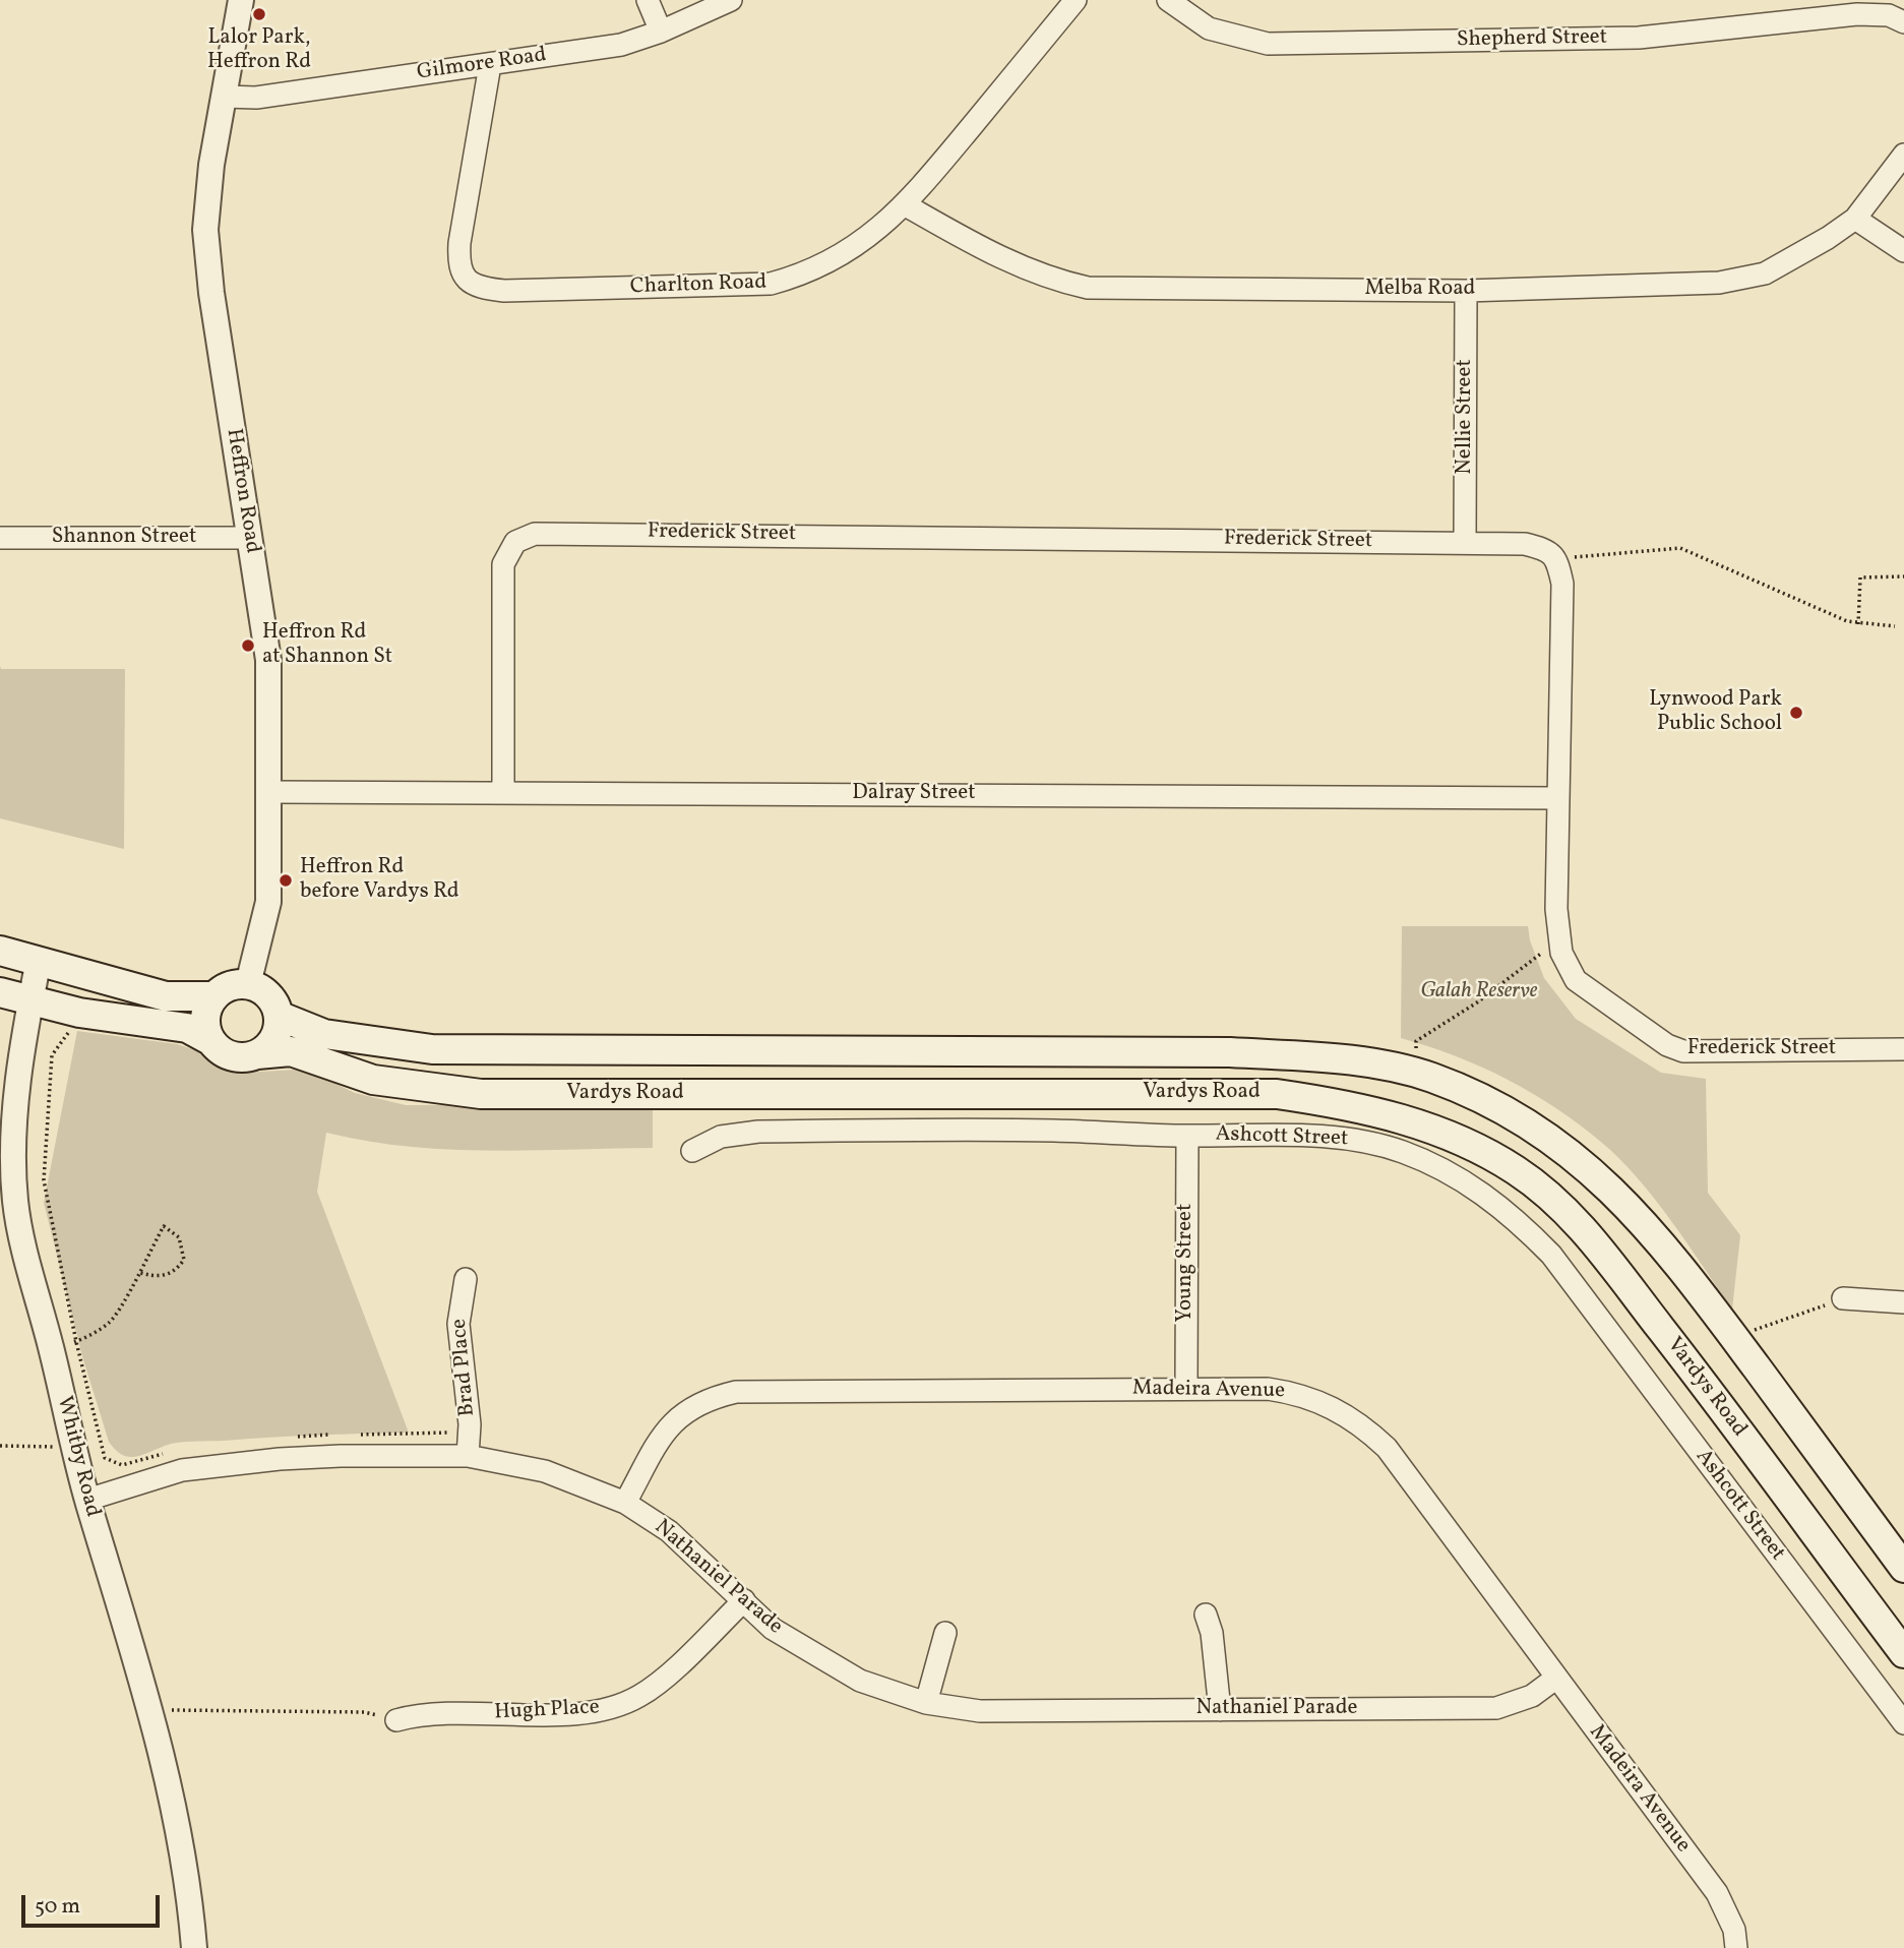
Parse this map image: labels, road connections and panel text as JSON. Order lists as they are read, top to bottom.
{
  "streets": {
    "main road": ["Vardys Road"],
    "street": [
      "Shepherd Street",
      "Gilmore Road",
      "Charlton Road",
      "Melba Road",
      "Nellie Street",
      "Heffron Road",
      "Frederick Street",
      "Shannon Street",
      "Dalray Street",
      "Ashcott Street",
      "Young Street",
      "Brad Place",
      "Madeira Avenue",
      "Whitby Road",
      "Nathaniel Parade",
      "Hugh Place"
    ]
  },
  "crossings": [
    ["Gilmore Road", "Charlton Road"],
    ["Gilmore Road", "Heffron Road"],
    ["Charlton Road", "Melba Road"],
    ["Melba Road", "Nellie Street"],
    ["Nellie Street", "Frederick Street"],
    ["Heffron Road", "Shannon Street"],
    ["Heffron Road", "Dalray Street"],
    ["Heffron Road", "Vardys Road"],
    ["Frederick Street", "Dalray Street"],
    ["Ashcott Street", "Young Street"],
    ["Young Street", "Madeira Avenue"],
    ["Brad Place", "Nathaniel Parade"],
    ["Madeira Avenue", "Nathaniel Parade"],
    ["Whitby Road", "Nathaniel Parade"],
    ["Nathaniel Parade", "Hugh Place"]
  ],
  "parks": ["Galah Reserve"],
  "places": [
    "Lalor Park, Heffron Rd",
    "Heffron Rd at Shannon St",
    "Lynwood Park Public School",
    "Heffron Rd before Vardys Rd"
  ],
  "scale_bar": "50 m"
}
